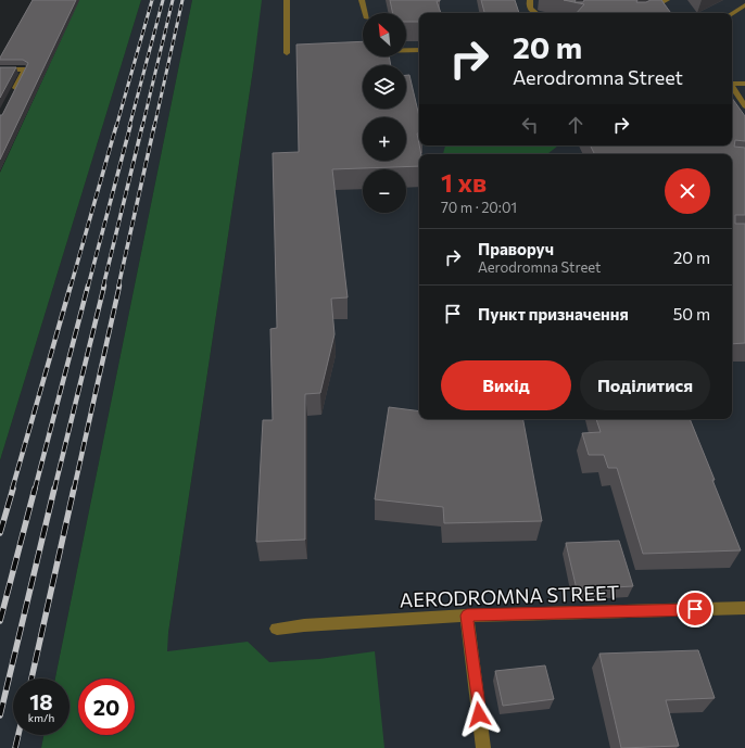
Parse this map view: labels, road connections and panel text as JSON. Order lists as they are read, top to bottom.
{
  "streets": {
    "street": ["AERODROMNA STREET"]
  },
  "north": "top left",
  "page": {
    "map_buttons": ["+", "−"],
    "turn": ["20 m", "Aerodromna Street"],
    "heading": ["1 хв", "70 m · 20:01"],
    "list": [
      {
        "name": "Праворуч",
        "note": "Aerodromna Street",
        "value": "20 m"
      },
      {
        "name": "Пункт призначення",
        "value": "50 m"
      }
    ],
    "buttons": ["Вихід", "Поділитися"],
    "speed": "18 km/h",
    "limit": "20"
  }
}
